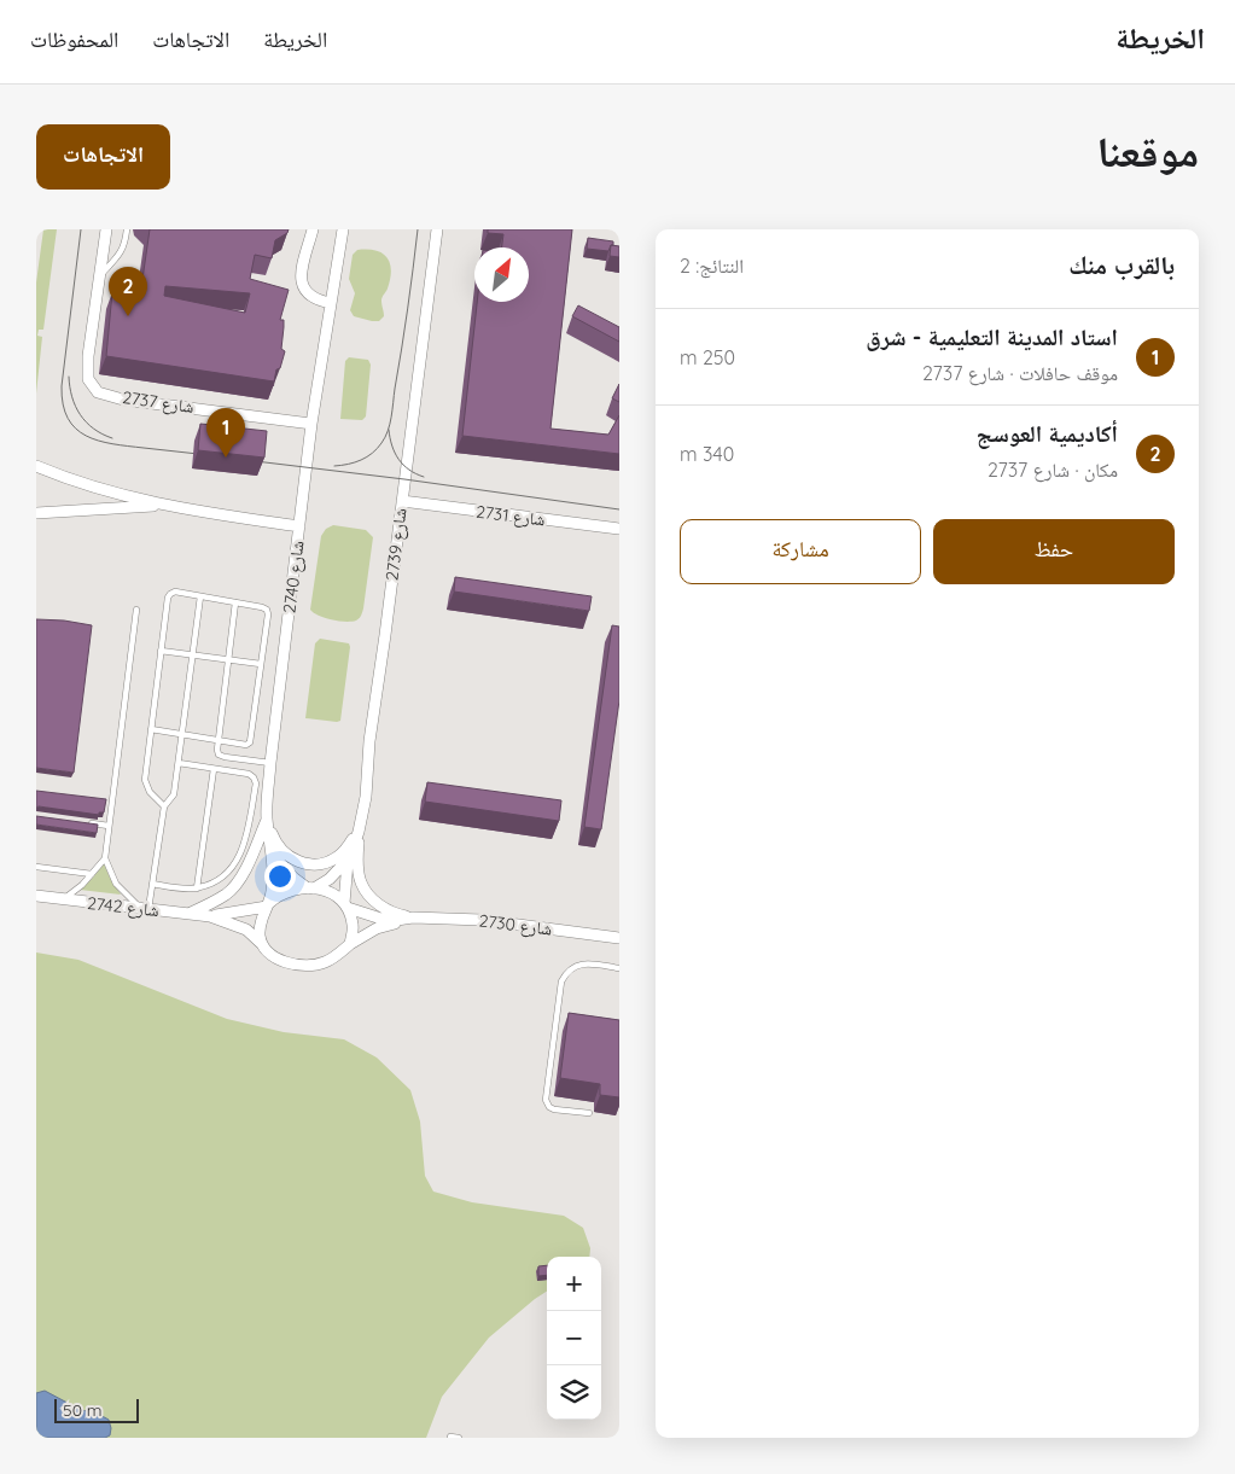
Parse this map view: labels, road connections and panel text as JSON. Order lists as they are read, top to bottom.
{
  "streets": {
    "street": [
      "شارع 2737",
      "شارع 2731",
      "شارع 2739",
      "شارع 2740",
      "شارع 2742",
      "شارع 2730"
    ]
  },
  "crossings": [
    ["شارع 2737", "شارع 2740"],
    ["شارع 2731", "شارع 2739"],
    ["شارع 2739", "شارع 2740"],
    ["شارع 2739", "شارع 2742"],
    ["شارع 2739", "شارع 2730"],
    ["شارع 2740", "شارع 2742"],
    ["شارع 2740", "شارع 2730"],
    ["شارع 2742", "شارع 2730"]
  ],
  "scale_bar": "50 m",
  "north": "top right",
  "page": {
    "header": "الخريطة",
    "nav": ["الخريطة", "الاتجاهات", "المحفوظات"],
    "title": "موقعنا",
    "buttons": [
      "الاتجاهات",
      ["حفظ", "مشاركة"]
    ],
    "heading": ["بالقرب منك", "النتائج: 2"],
    "pins": ["2", "1"],
    "list": [
      {
        "mark": "1",
        "name": "استاد المدينة التعليمية - شرق",
        "note": "موقف حافلات · شارع 2737",
        "value": "250 m"
      },
      {
        "mark": "2",
        "name": "أكاديمية العوسج",
        "note": "مكان · شارع 2737",
        "value": "340 m"
      }
    ],
    "map_buttons": ["+", "−"],
    "scale": "50 m"
  }
}
